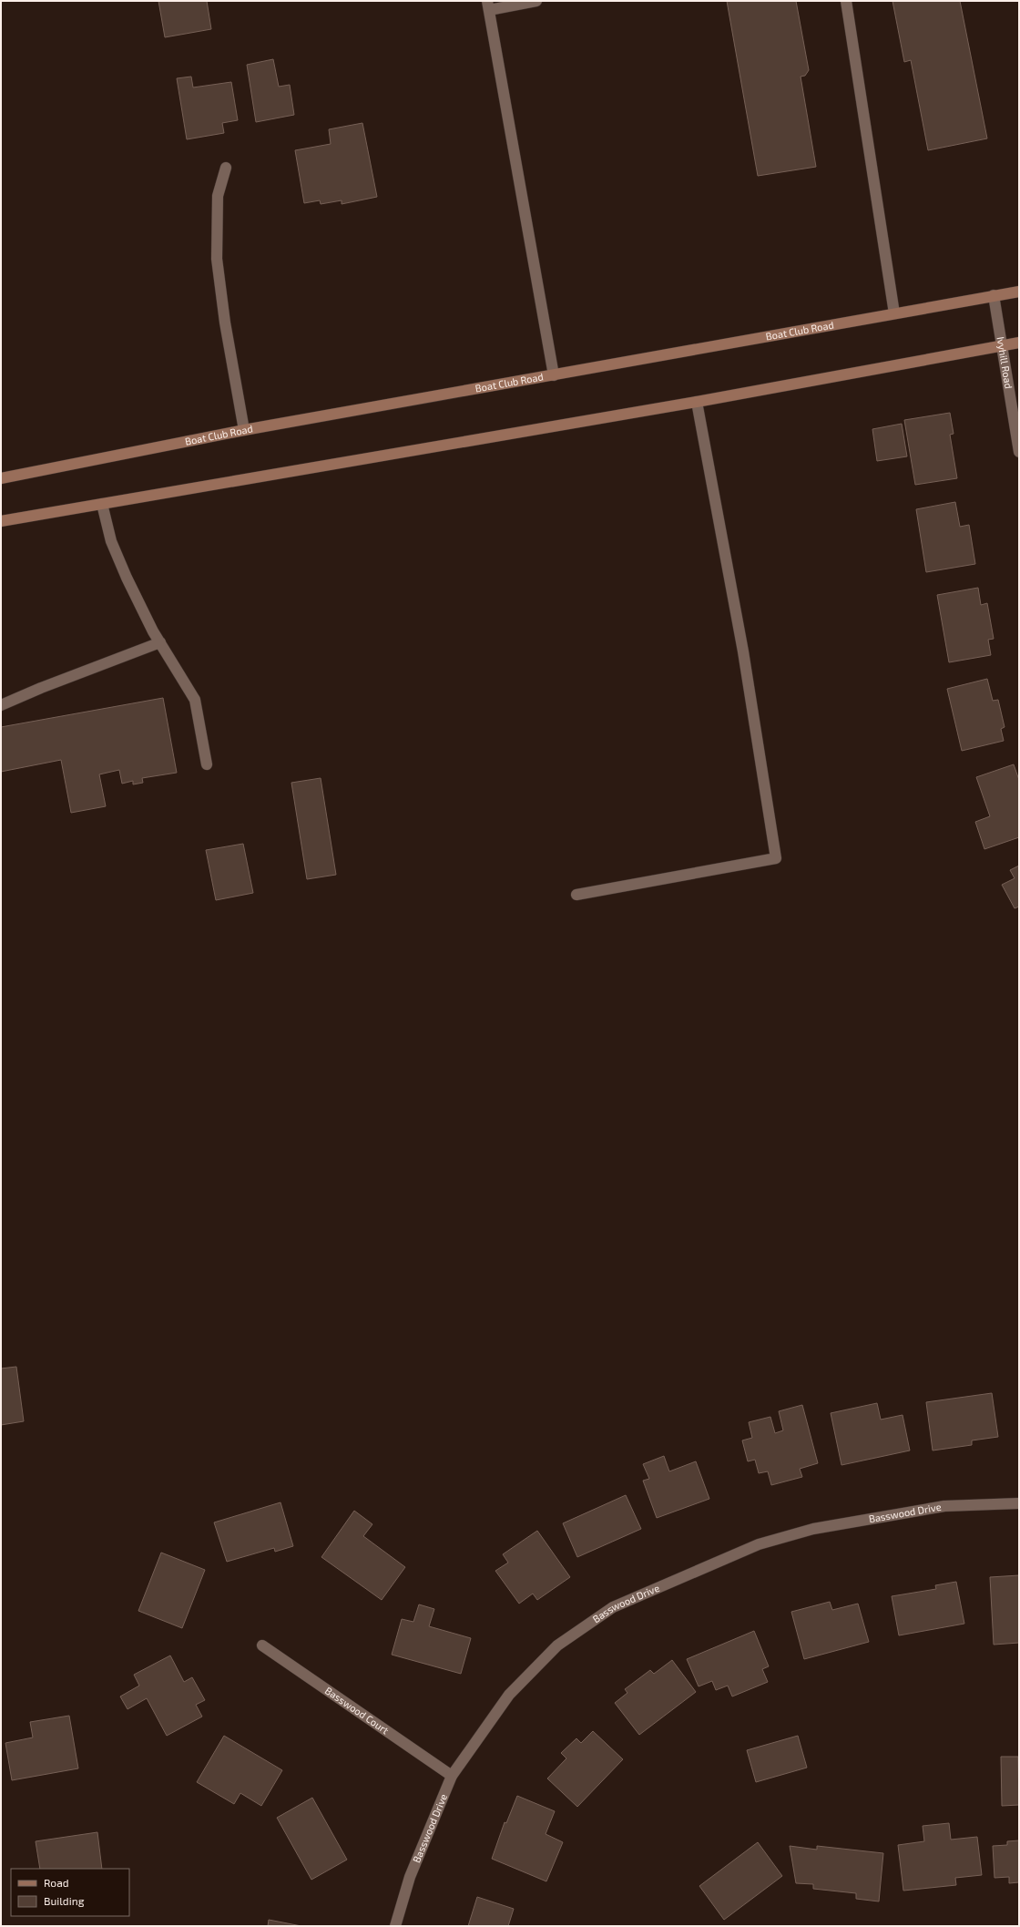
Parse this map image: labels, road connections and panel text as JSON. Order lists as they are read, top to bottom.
{
  "streets": {
    "main road": ["Boat Club Road"],
    "street": ["Ivyhill Road", "Basswood Drive", "Basswood Court"]
  },
  "crossings": [
    ["Boat Club Road", "Ivyhill Road"],
    ["Basswood Drive", "Basswood Court"]
  ],
  "legend": ["Road", "Building"]
}
